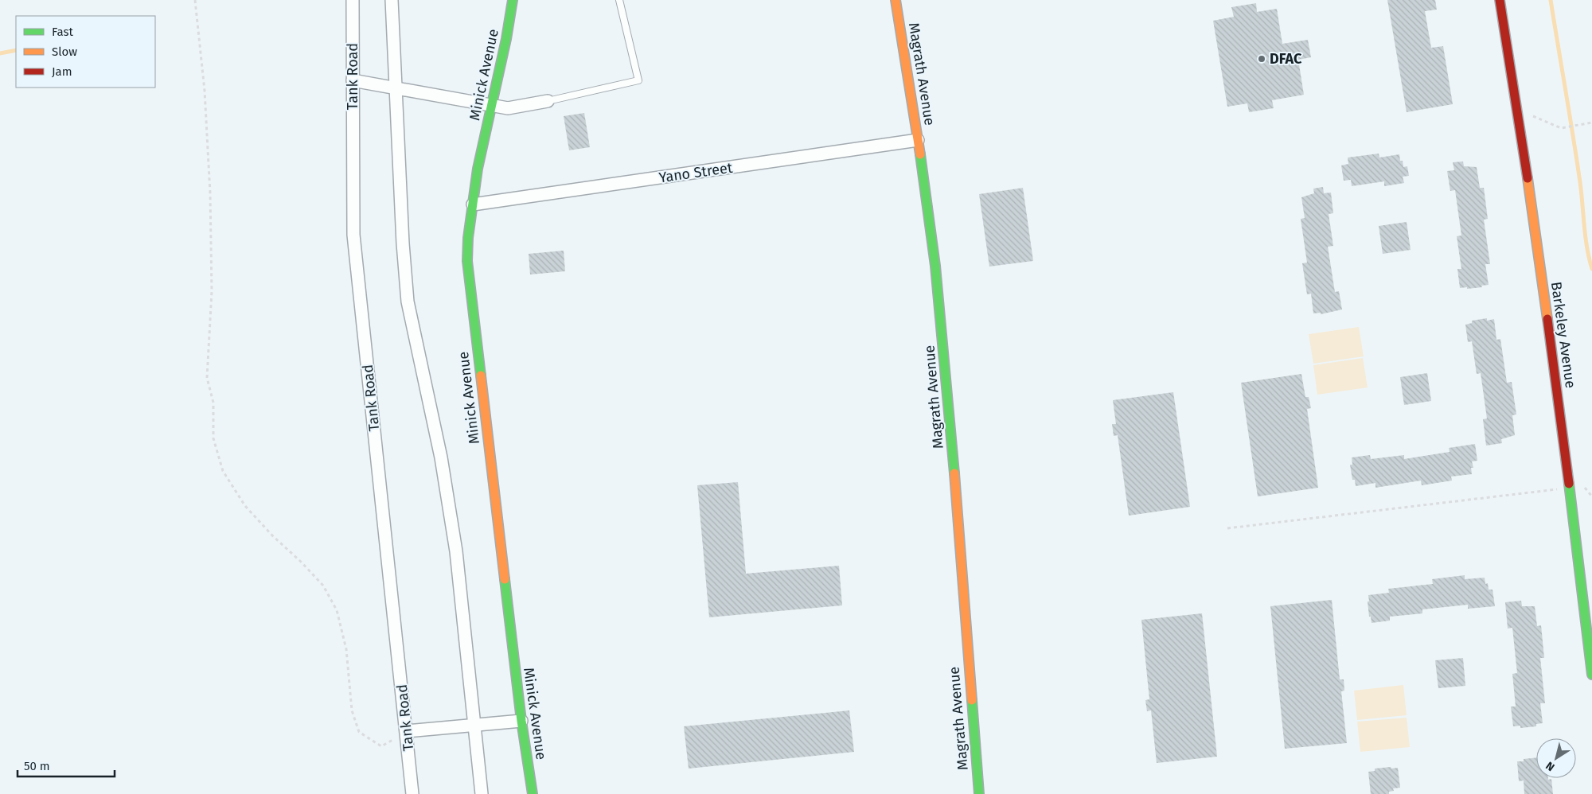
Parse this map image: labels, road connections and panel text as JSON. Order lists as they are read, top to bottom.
{
  "streets": {
    "main road": ["Magrath Avenue", "Minick Avenue", "Barkeley Avenue"],
    "street": ["Tank Road", "Yano Street"]
  },
  "crossings": [
    ["Magrath Avenue", "Yano Street"],
    ["Minick Avenue", "Yano Street"]
  ],
  "places": ["DFAC"],
  "legend": ["Fast", "Slow", "Jam"],
  "scale_bar": "50 m",
  "north": "bottom left"
}
